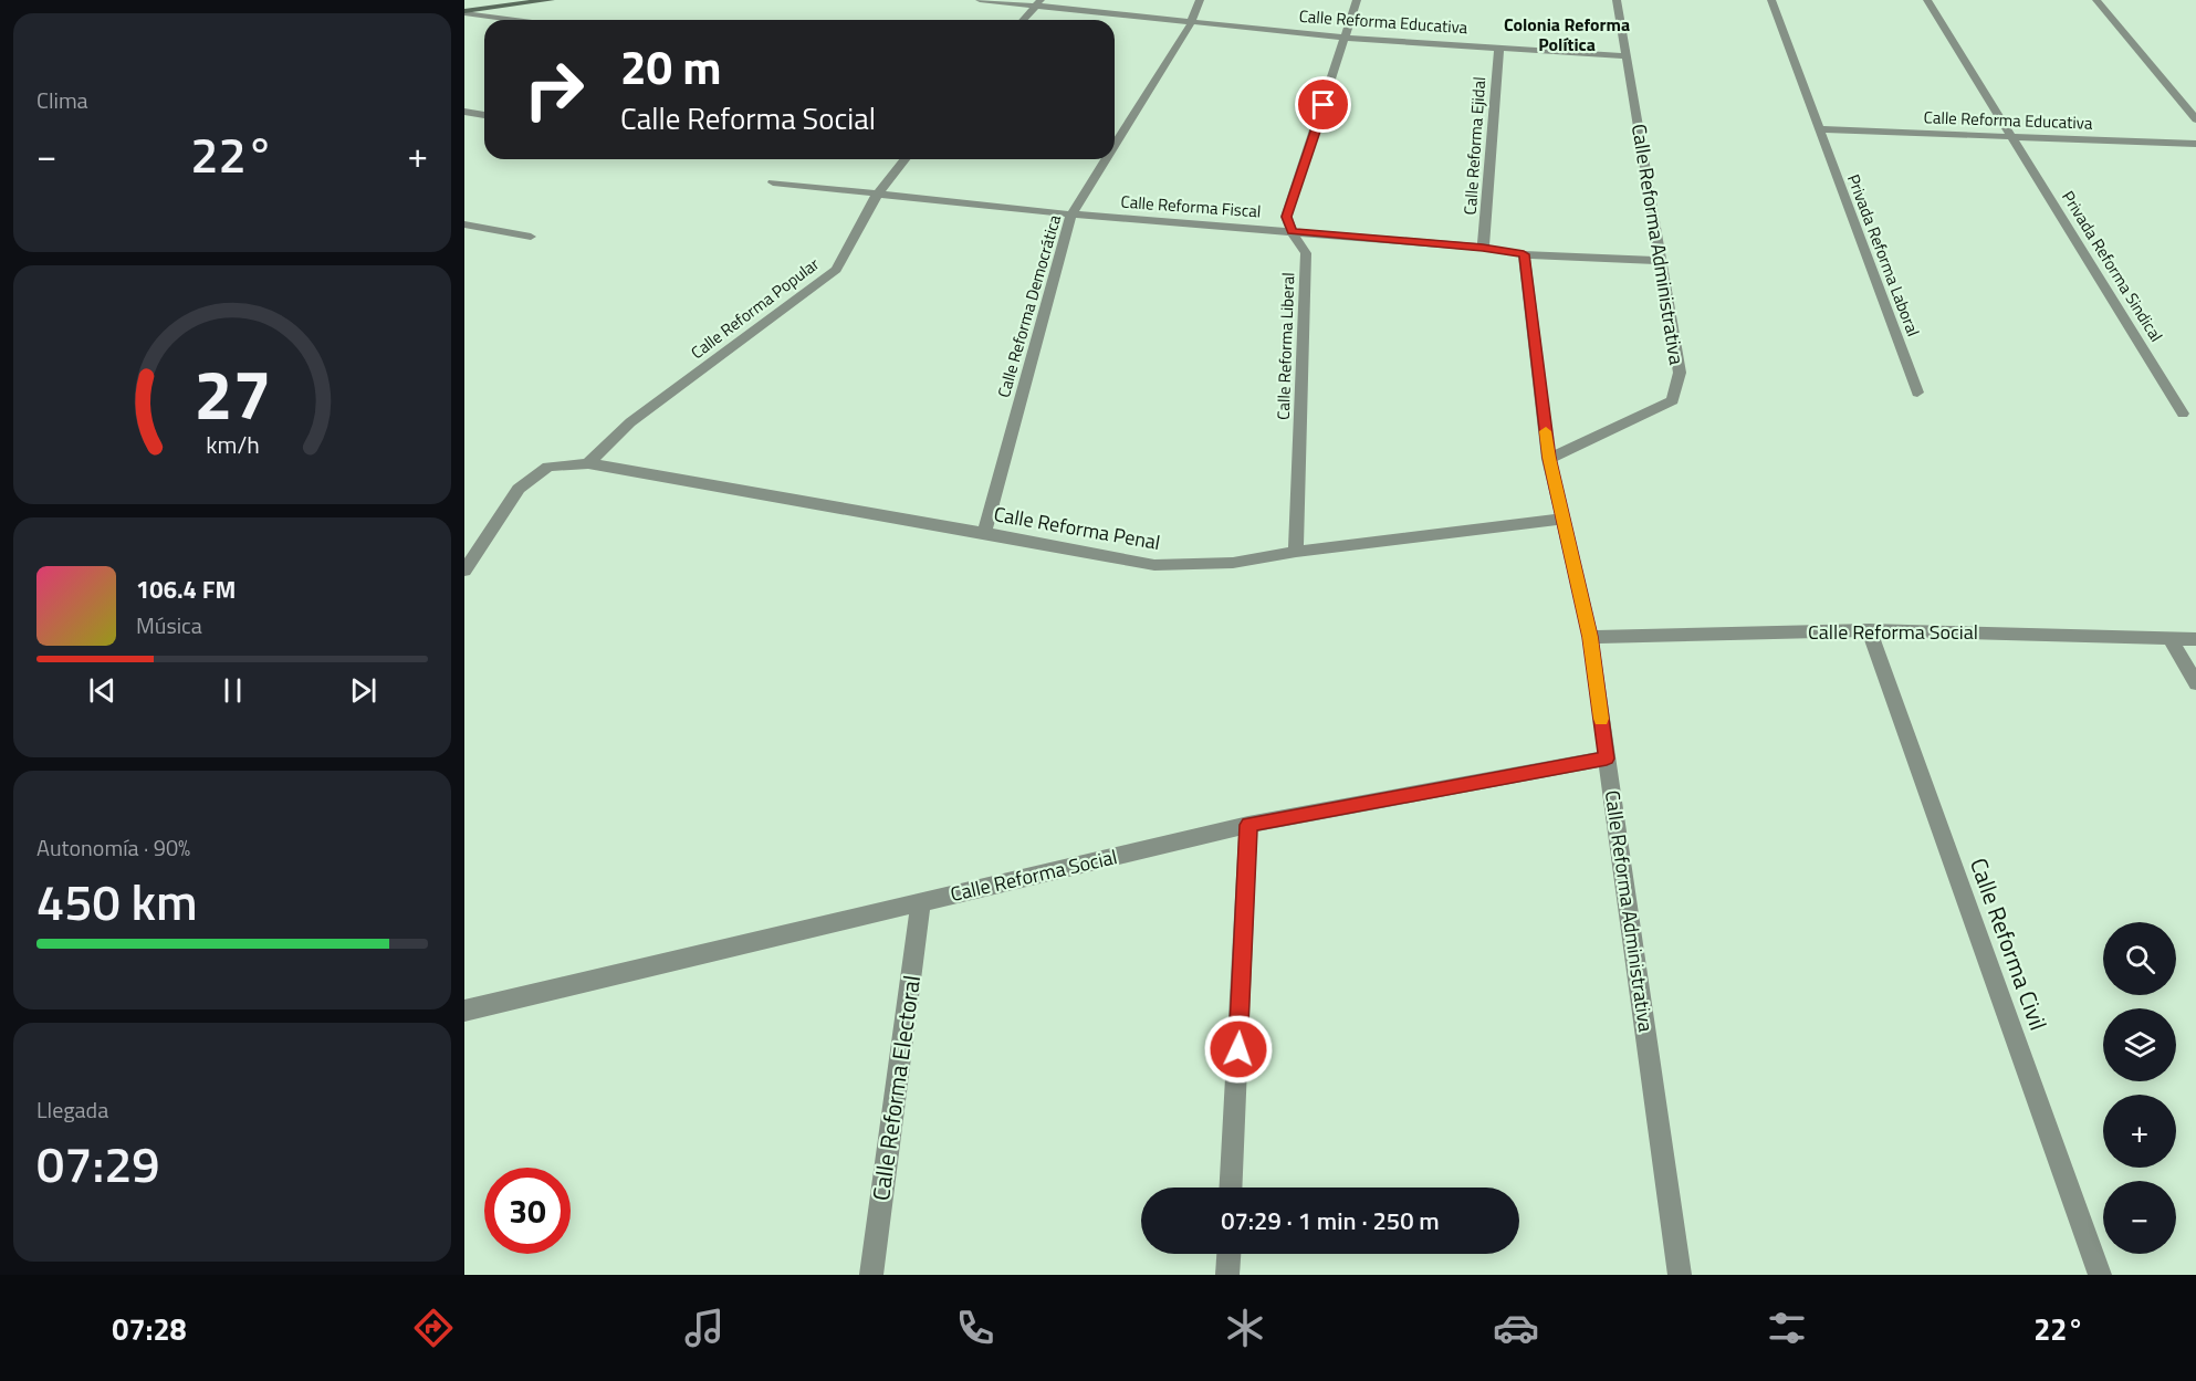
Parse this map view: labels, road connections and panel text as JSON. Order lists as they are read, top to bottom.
{
  "streets": {
    "street": [
      "Calle Reforma Educativa",
      "Calle Reforma Ejidal",
      "Calle Reforma Fiscal",
      "Calle Reforma Administrativa",
      "Privada Reforma Laboral",
      "Privada Reforma Sindical",
      "Calle Reforma Democrática",
      "Calle Reforma Popular",
      "Calle Reforma Liberal",
      "Calle Reforma Penal",
      "Calle Reforma Social",
      "Calle Reforma Civil",
      "Calle Reforma Electoral"
    ]
  },
  "crossings": [
    ["Calle Reforma Educativa", "Calle Reforma Ejidal"],
    ["Calle Reforma Educativa", "Calle Reforma Administrativa"],
    ["Calle Reforma Educativa", "Privada Reforma Laboral"],
    ["Calle Reforma Educativa", "Privada Reforma Sindical"],
    ["Calle Reforma Educativa", "Calle Reforma Democrática"],
    ["Calle Reforma Educativa", "Calle Reforma Liberal"],
    ["Calle Reforma Ejidal", "Calle Reforma Fiscal"],
    ["Calle Reforma Fiscal", "Calle Reforma Administrativa"],
    ["Calle Reforma Fiscal", "Calle Reforma Democrática"],
    ["Calle Reforma Fiscal", "Calle Reforma Popular"],
    ["Calle Reforma Fiscal", "Calle Reforma Liberal"],
    ["Calle Reforma Administrativa", "Calle Reforma Penal"],
    ["Calle Reforma Administrativa", "Calle Reforma Social"],
    ["Calle Reforma Democrática", "Calle Reforma Penal"],
    ["Calle Reforma Popular", "Calle Reforma Penal"],
    ["Calle Reforma Liberal", "Calle Reforma Penal"],
    ["Calle Reforma Social", "Calle Reforma Civil"],
    ["Calle Reforma Social", "Calle Reforma Electoral"]
  ],
  "districts": ["Colonia Reforma Política"],
  "page": {
    "tile": [
      "Clima",
      ["Autonomía · 90%", "450 km"],
      ["Llegada", "07:29"]
    ],
    "turn": ["20 m", "Calle Reforma Social"],
    "heat": ["−", "22°", "+"],
    "song": ["106.4 FM", "Música"],
    "map_buttons": ["+", "−"],
    "limit": "30",
    "trip": "07:29 · 1 min · 250 m",
    "tabs": ["07:28", "22°"],
    "gauge": ["27", "km/h"]
  }
}
